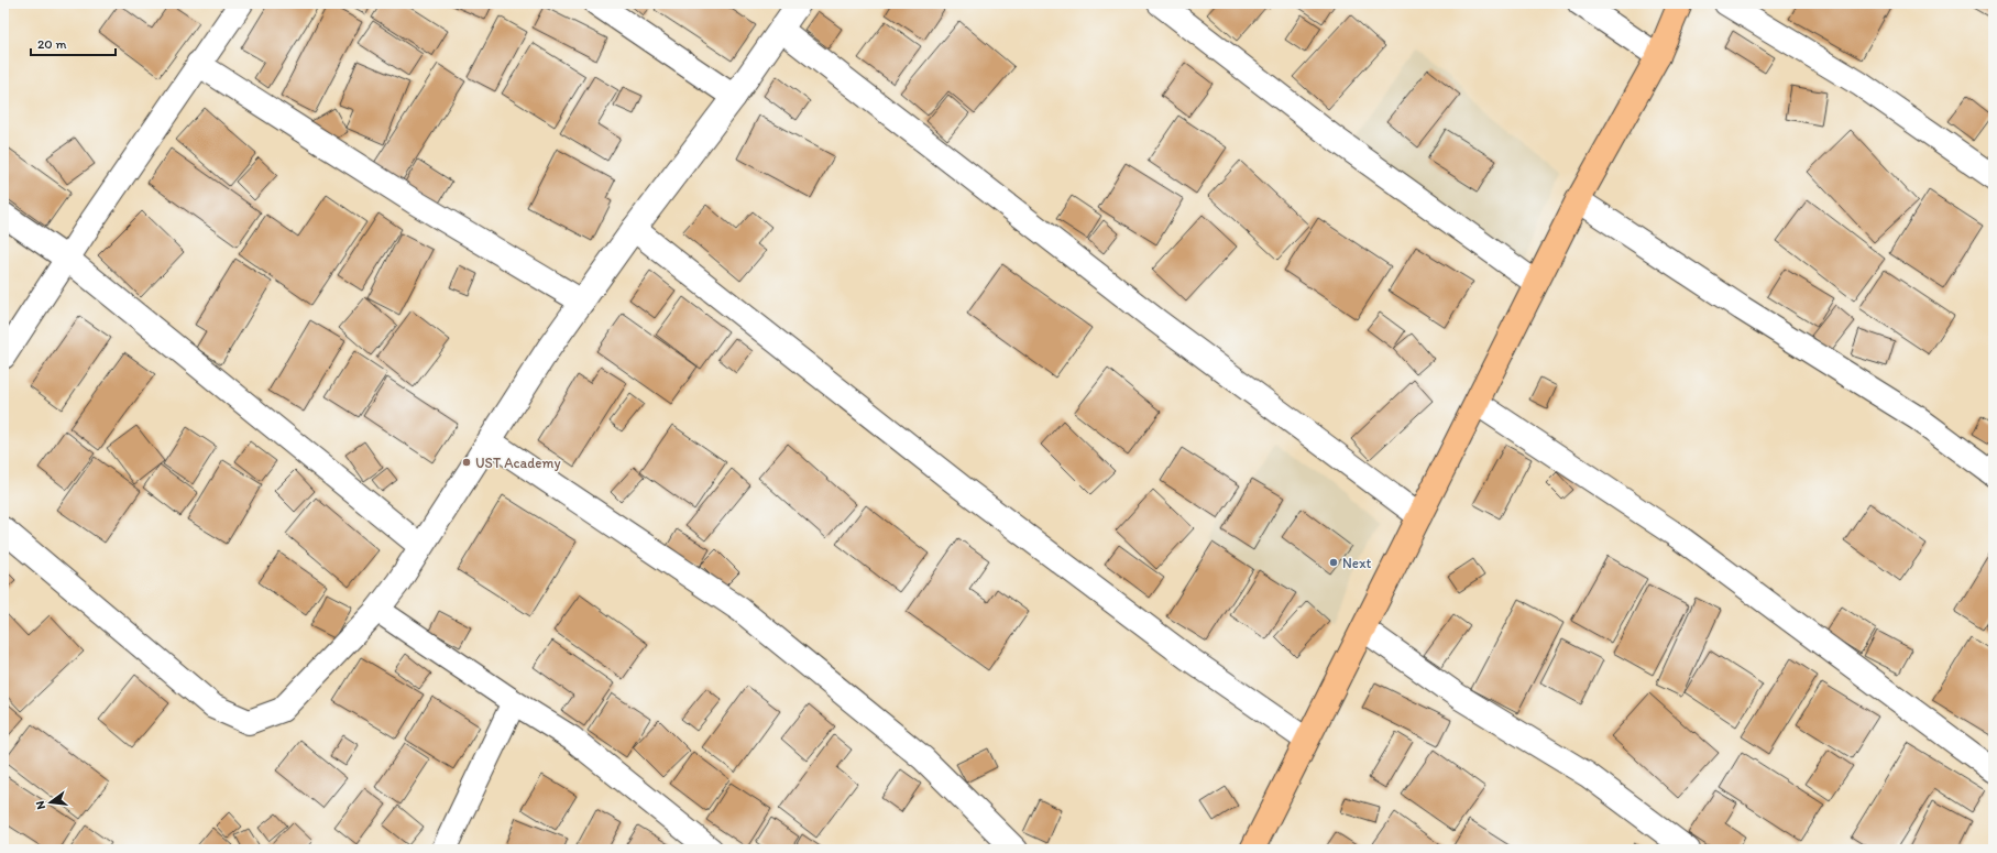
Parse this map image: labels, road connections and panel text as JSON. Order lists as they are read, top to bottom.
{
  "places": ["UST Academy", "Next"],
  "scale_bar": "20 m",
  "north": "left"
}
